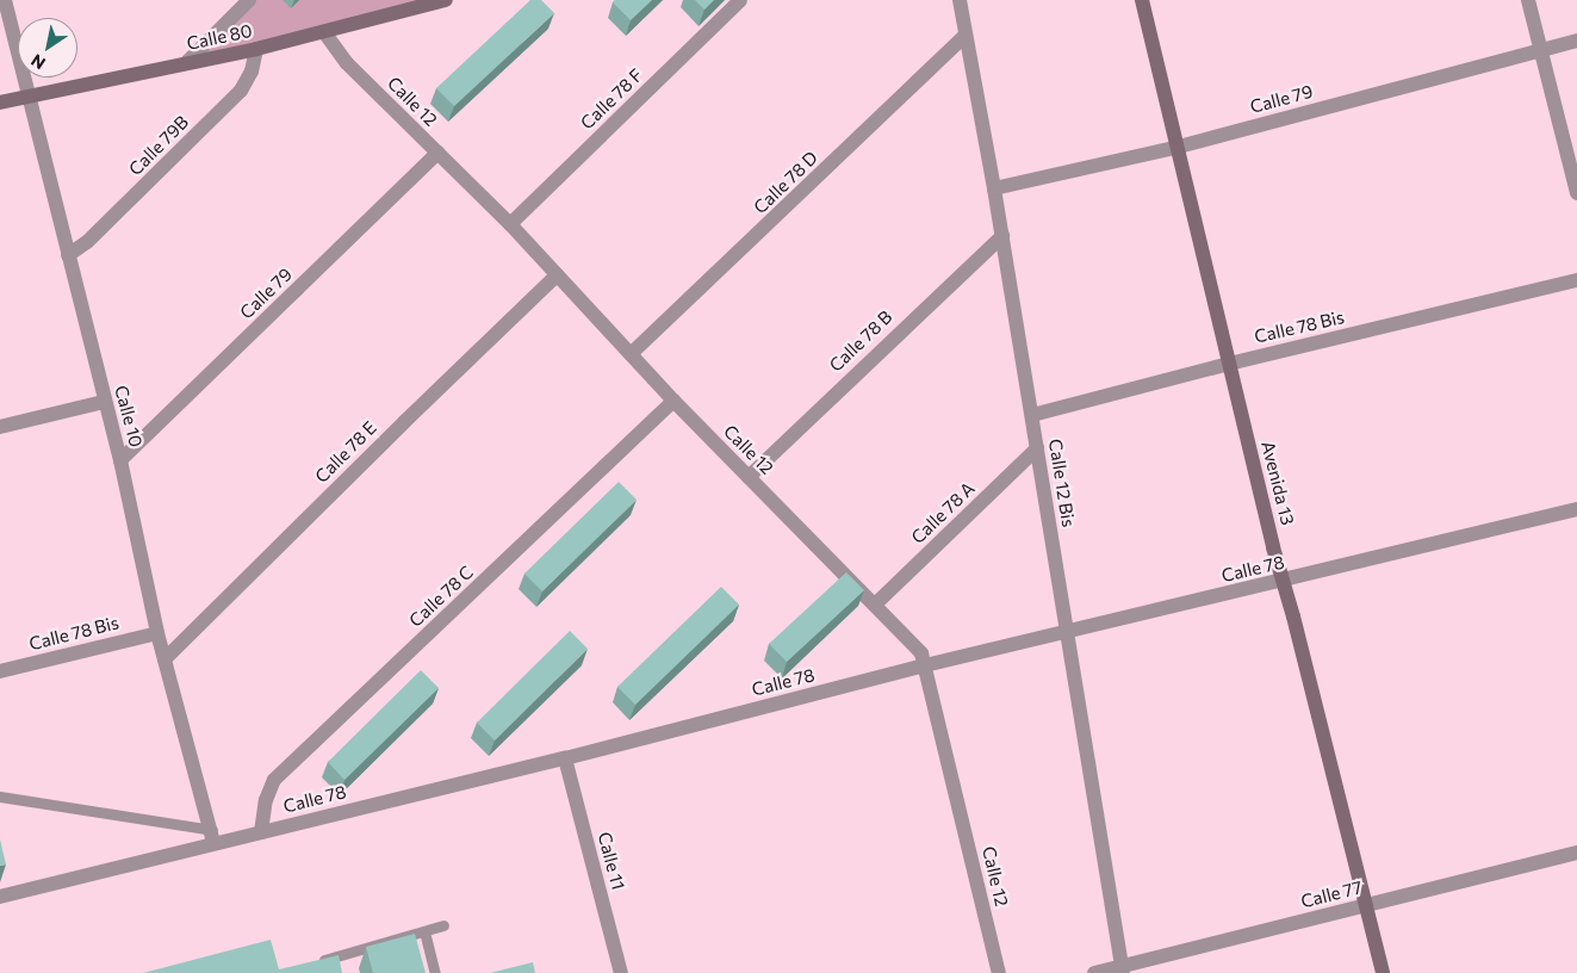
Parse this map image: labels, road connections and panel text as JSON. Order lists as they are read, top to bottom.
{
  "streets": {
    "street": [
      "Calle 80",
      "Calle 78 F",
      "Calle 79",
      "Calle 12",
      "Calle 79B",
      "Calle 78 D",
      "Calle 78 Bis",
      "Calle 78 B",
      "Calle 10",
      "Calle 78 E",
      "Calle 12 Bis",
      "Avenida 13",
      "Calle 78 A",
      "Calle 78",
      "Calle 78 C",
      "Calle 11",
      "Calle 77"
    ]
  },
  "crossings": [
    ["Calle 80", "Calle 12"],
    ["Calle 80", "Calle 79B"],
    ["Calle 80", "Calle 10"],
    ["Calle 78 F", "Calle 12"],
    ["Calle 79", "Calle 12"],
    ["Calle 79", "Calle 10"],
    ["Calle 79", "Calle 12 Bis"],
    ["Calle 79", "Avenida 13"],
    ["Calle 12", "Calle 78 D"],
    ["Calle 12", "Calle 78 B"],
    ["Calle 12", "Calle 78 E"],
    ["Calle 12", "Calle 78 A"],
    ["Calle 12", "Calle 78"],
    ["Calle 12", "Calle 78 C"],
    ["Calle 79B", "Calle 10"],
    ["Calle 78 D", "Calle 12 Bis"],
    ["Calle 78 Bis", "Calle 10"],
    ["Calle 78 Bis", "Calle 12 Bis"],
    ["Calle 78 Bis", "Avenida 13"],
    ["Calle 78 B", "Calle 12 Bis"],
    ["Calle 10", "Calle 78 E"],
    ["Calle 10", "Calle 78"],
    ["Calle 12 Bis", "Calle 78 A"],
    ["Calle 12 Bis", "Calle 78"],
    ["Calle 12 Bis", "Calle 77"],
    ["Avenida 13", "Calle 78"],
    ["Avenida 13", "Calle 77"],
    ["Calle 78", "Calle 78 C"],
    ["Calle 78", "Calle 11"]
  ],
  "north": "bottom left"
}
